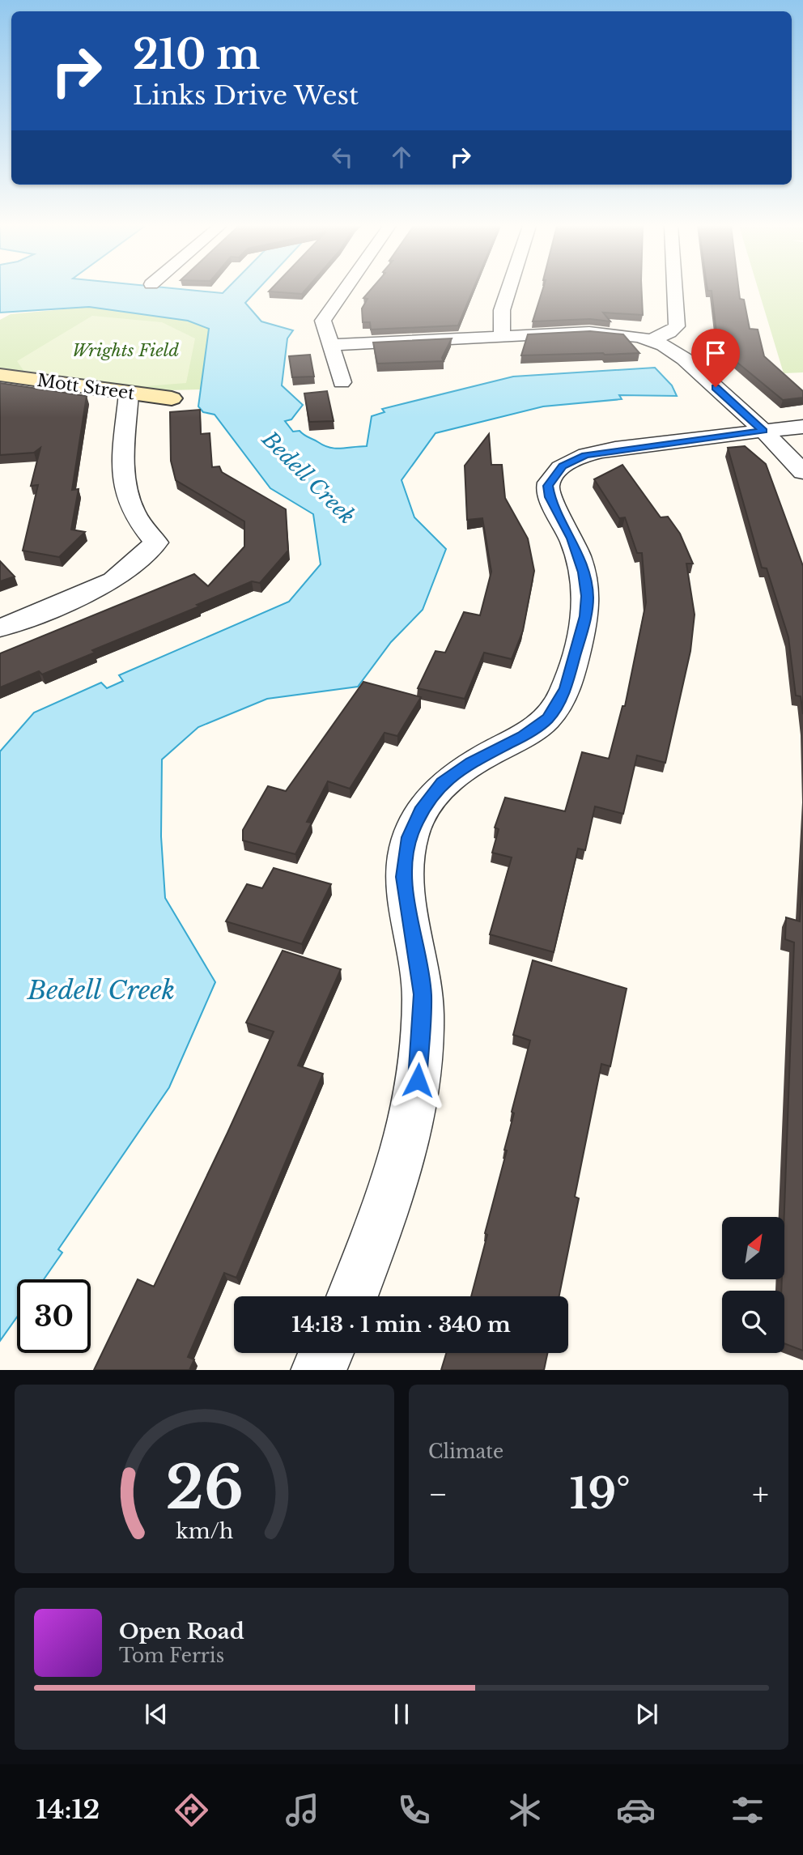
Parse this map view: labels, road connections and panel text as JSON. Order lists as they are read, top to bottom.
{
  "streets": {
    "street": ["Mott Street"]
  },
  "water": ["Bedell Creek"],
  "parks": ["Wrights Field"],
  "north": "top right",
  "page": {
    "turn": ["210 m", "Links Drive West"],
    "limit": "30",
    "trip": "14:13 · 1 min · 340 m",
    "tile": "Climate",
    "heat": ["−", "19°", "+"],
    "song": ["Open Road", "Tom Ferris"],
    "tabs": "14:12",
    "gauge": ["26", "km/h"]
  }
}
